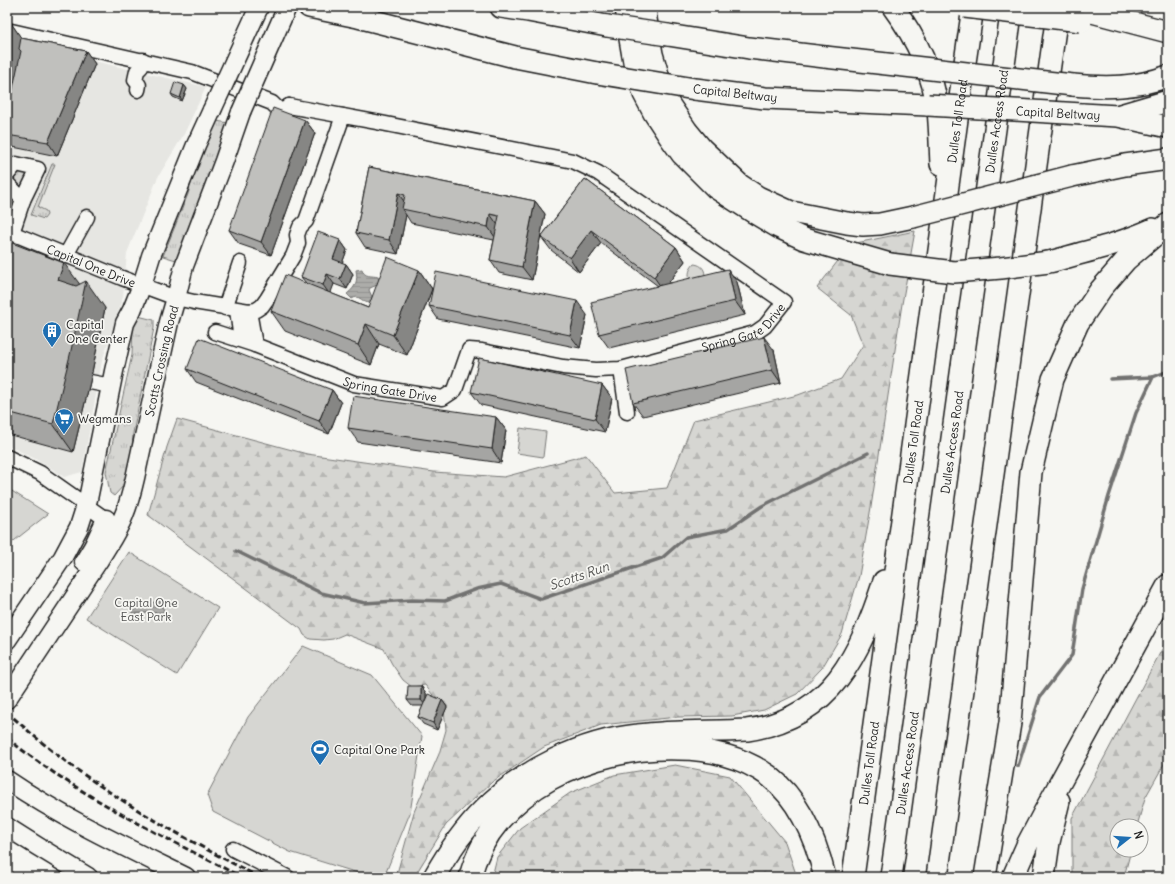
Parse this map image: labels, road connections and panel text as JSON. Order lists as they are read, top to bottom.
{
  "streets": {
    "highway": ["Capital Beltway", "Dulles Toll Road", "Dulles Access Road"],
    "main road": ["Scotts Crossing Road"],
    "street": ["Capital One Drive", "Spring Gate Drive"]
  },
  "crossings": [
    ["Capital One Drive", "Scotts Crossing Road"]
  ],
  "water": ["Scotts Run"],
  "parks": ["Capital One East Park"],
  "places": {
    "building": ["Capital One Center"],
    "supermarket": ["Wegmans"],
    "sports": ["Capital One Park"]
  },
  "north": "right"
}
